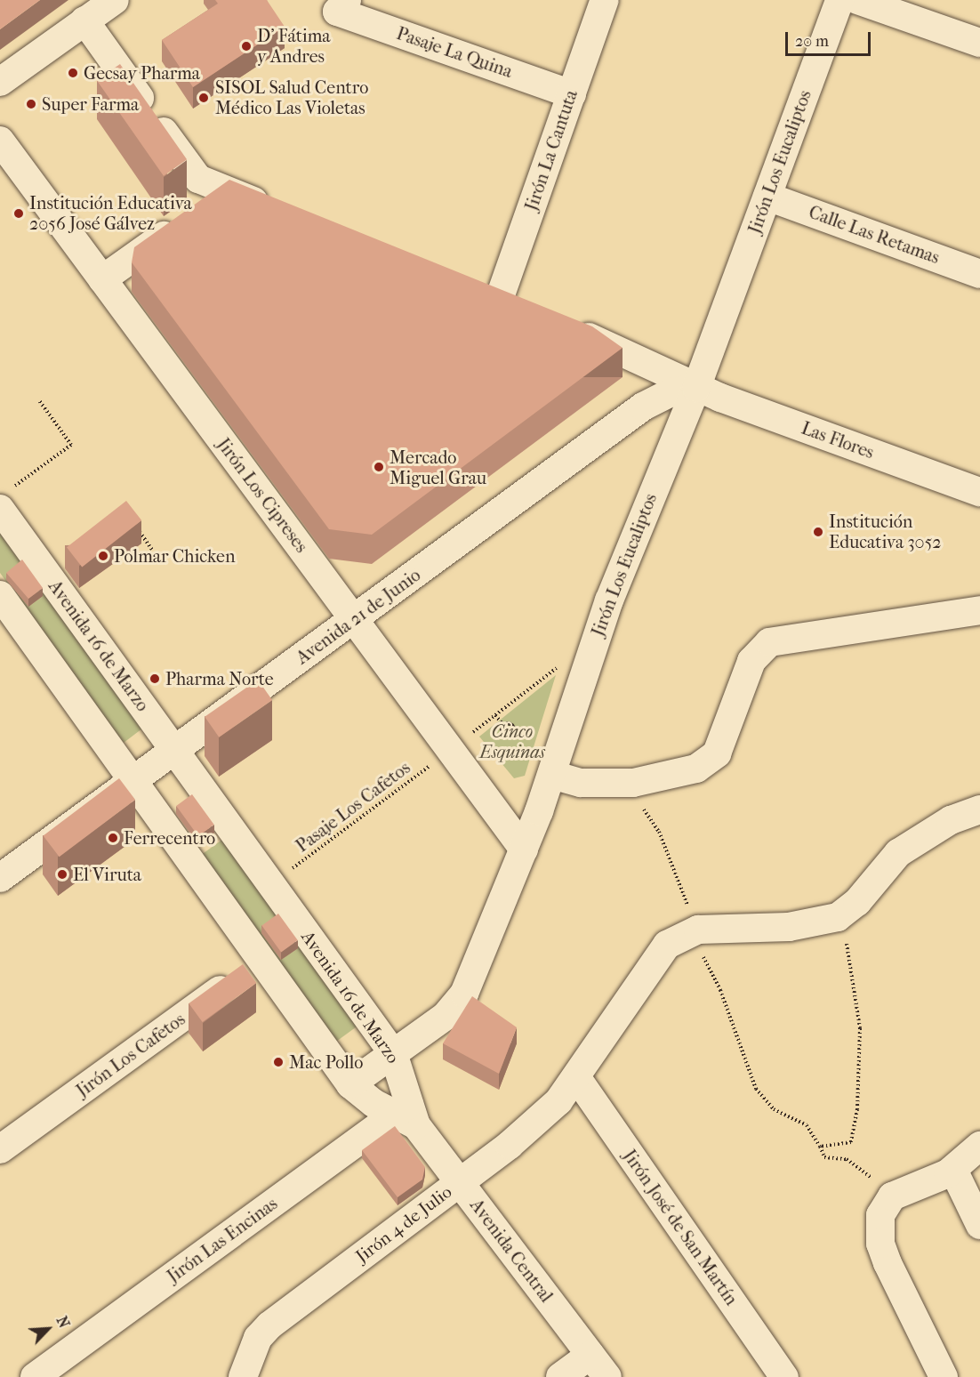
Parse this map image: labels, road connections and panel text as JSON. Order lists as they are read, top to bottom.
{
  "streets": {
    "street": [
      "Pasaje La Quina",
      "Jirón La Cantuta",
      "Jirón Los Eucaliptos",
      "Calle Las Retamas",
      "Las Flores",
      "Jirón Los Cipreses",
      "Avenida 21 de Junio",
      "Avenida 16 de Marzo",
      "Jirón Los Cafetos",
      "Jirón 4 de Julio",
      "Jirón José de San Martín",
      "Jirón Las Encinas",
      "Avenida Central"
    ],
    "path": ["Pasaje Los Cafetos"]
  },
  "crossings": [
    ["Pasaje La Quina", "Jirón La Cantuta"],
    ["Jirón Los Eucaliptos", "Calle Las Retamas"],
    ["Jirón Los Eucaliptos", "Las Flores"],
    ["Jirón Los Eucaliptos", "Jirón Los Cipreses"],
    ["Jirón Los Eucaliptos", "Avenida 21 de Junio"],
    ["Jirón Los Eucaliptos", "Avenida 16 de Marzo"],
    ["Las Flores", "Avenida 21 de Junio"],
    ["Jirón Los Cipreses", "Avenida 21 de Junio"],
    ["Jirón Los Cipreses", "Pasaje Los Cafetos"],
    ["Avenida 21 de Junio", "Avenida 16 de Marzo"],
    ["Avenida 16 de Marzo", "Pasaje Los Cafetos"],
    ["Avenida 16 de Marzo", "Jirón Las Encinas"],
    ["Avenida 16 de Marzo", "Avenida Central"],
    ["Jirón 4 de Julio", "Jirón José de San Martín"],
    ["Jirón 4 de Julio", "Avenida Central"],
    ["Jirón Las Encinas", "Avenida Central"]
  ],
  "parks": ["Cinco Esquinas"],
  "places": [
    "D' Fátima y Andres",
    "Gecsay Pharma",
    "SISOL Salud Centro Médico Las Violetas",
    "Super Farma",
    "Institución Educativa 2056 José Gálvez",
    "Mercado Miguel Grau",
    "Institución Educativa 3052",
    "Polmar Chicken",
    "Pharma Norte",
    "Ferrecentro",
    "El Viruta",
    "Mac Pollo"
  ],
  "scale_bar": "20 m",
  "north": "top right"
}
